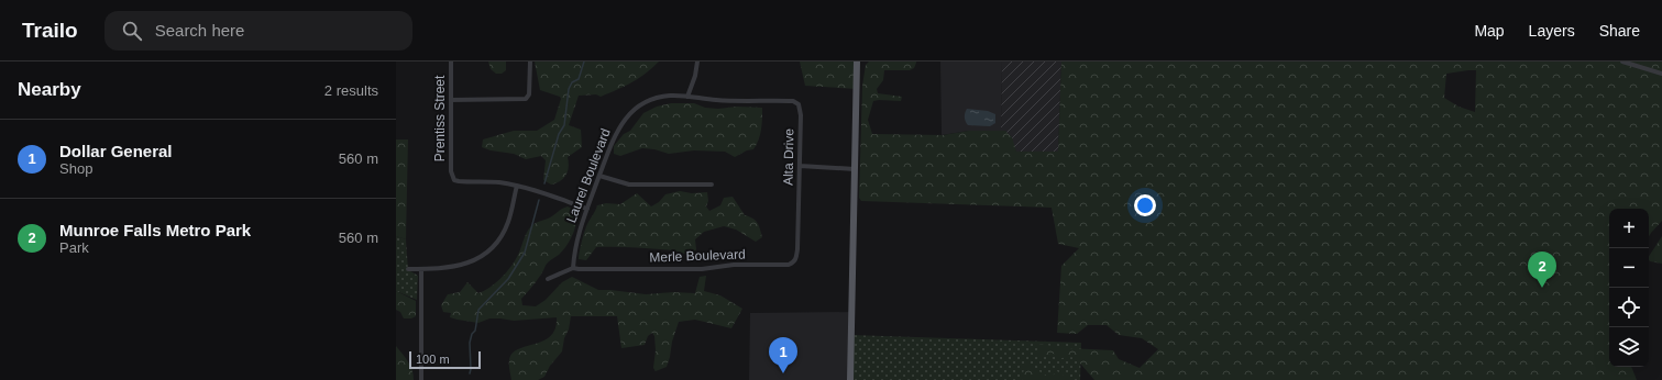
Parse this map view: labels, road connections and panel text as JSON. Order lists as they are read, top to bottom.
{
  "streets": {
    "street": [
      "Prentiss Street",
      "Alta Drive",
      "Laurel Boulevard",
      "Merle Boulevard"
    ]
  },
  "crossings": [
    ["Alta Drive", "Laurel Boulevard"],
    ["Alta Drive", "Merle Boulevard"],
    ["Laurel Boulevard", "Merle Boulevard"]
  ],
  "scale_bar": "100 m",
  "page": {
    "header": "Trailo",
    "search": "Search here",
    "nav": ["Map", "Layers", "Share"],
    "heading": ["Nearby", "2 results"],
    "list": [
      {
        "mark": "1",
        "name": "Dollar General",
        "note": "Shop",
        "value": "560 m"
      },
      {
        "mark": "2",
        "name": "Munroe Falls Metro Park",
        "note": "Park",
        "value": "560 m"
      }
    ],
    "map_buttons": ["+", "−"],
    "pins": ["2", "1"],
    "scale": "100 m"
  }
}
